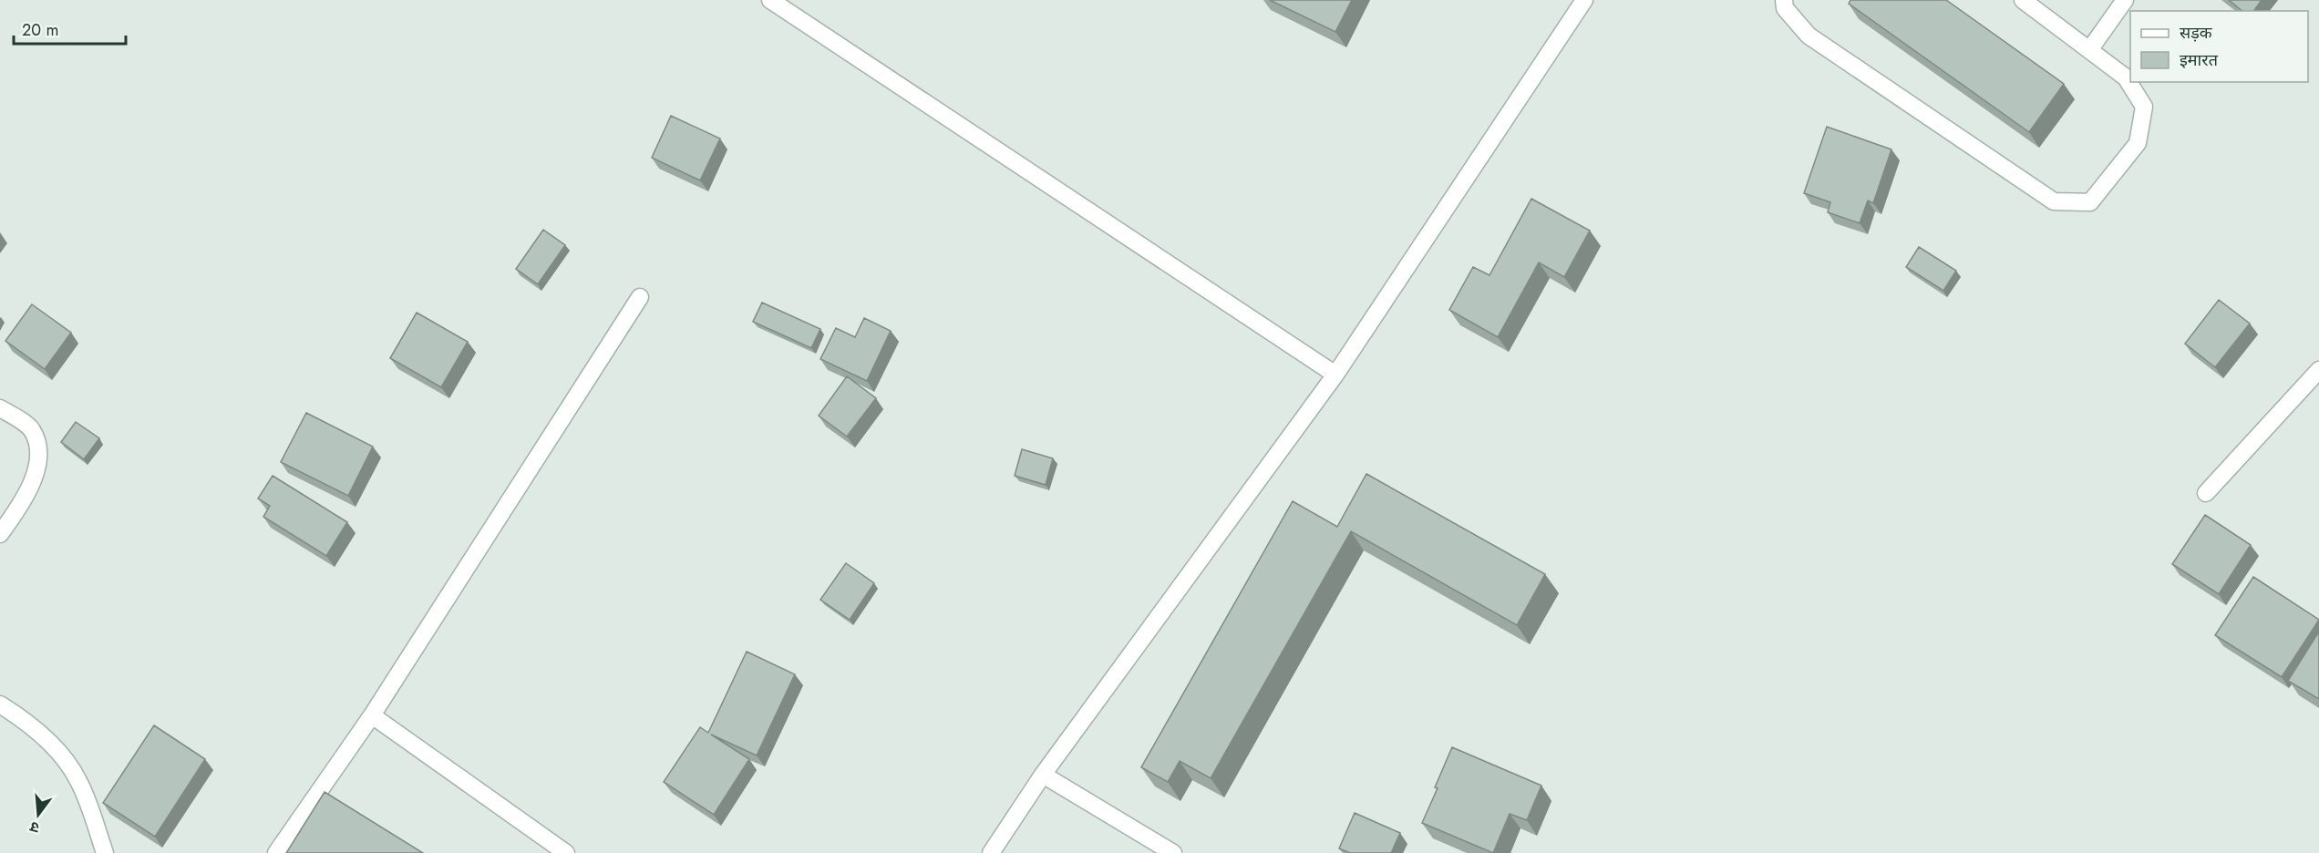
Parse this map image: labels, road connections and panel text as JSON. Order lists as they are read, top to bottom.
{
  "legend": ["सड़क", "इमारत"],
  "scale_bar": "20 m",
  "north": "bottom"
}
